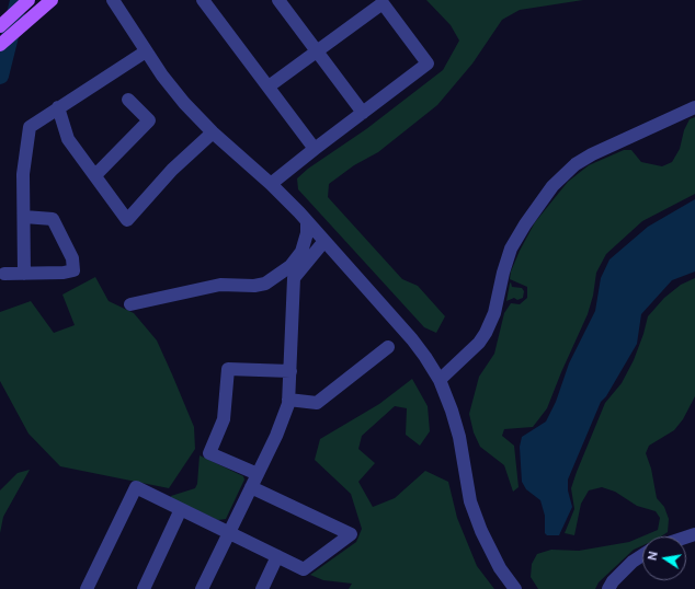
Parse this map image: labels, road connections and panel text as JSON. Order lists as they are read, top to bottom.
{
  "north": "left"
}
